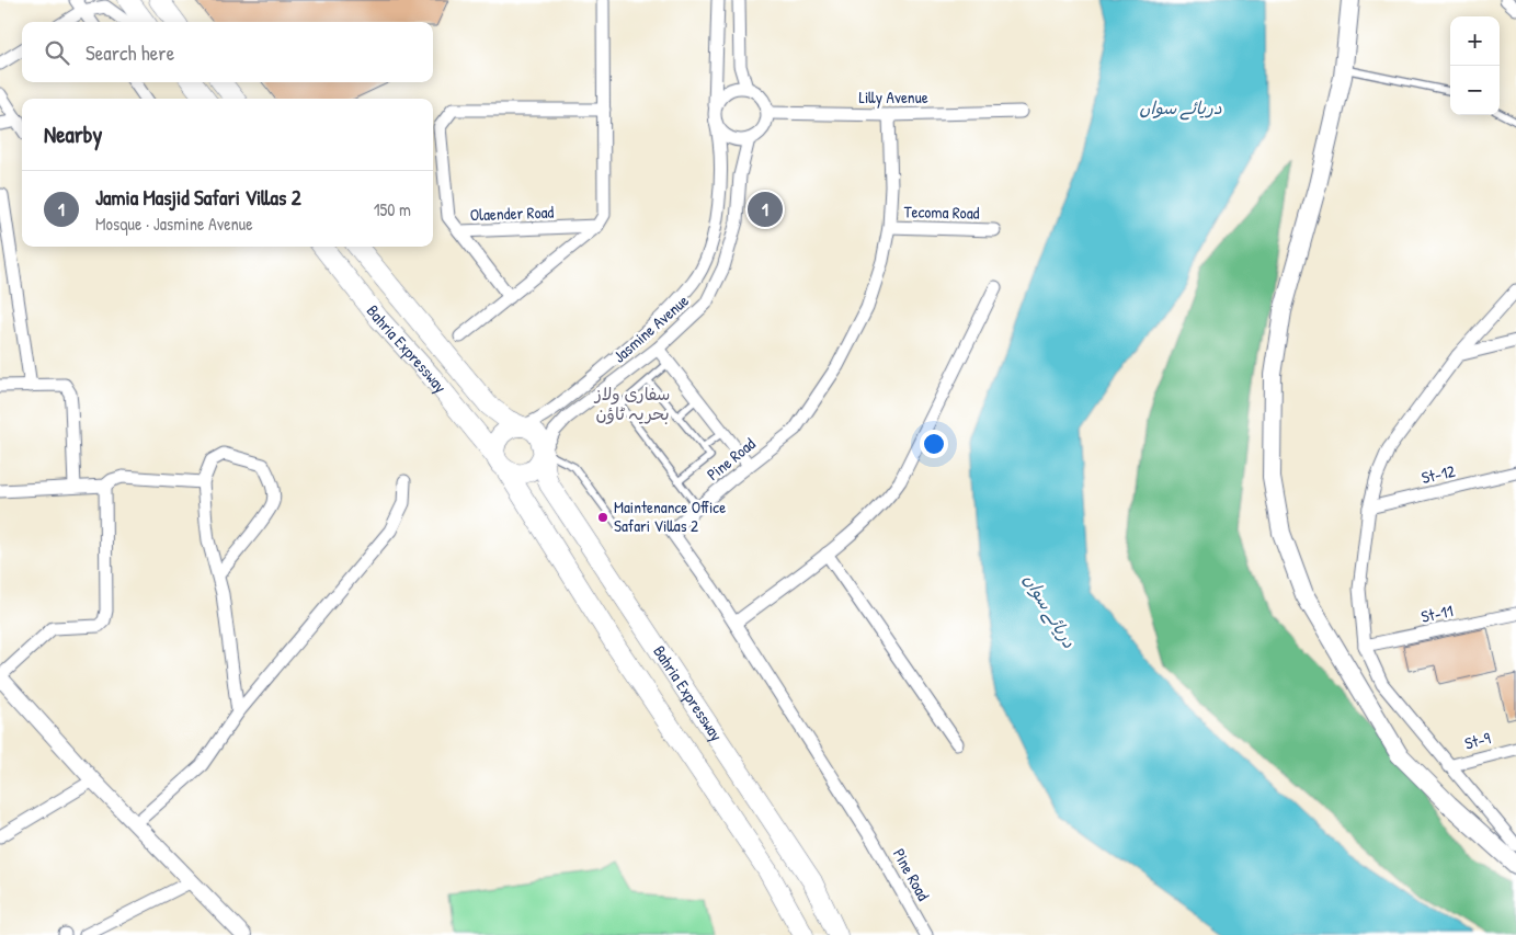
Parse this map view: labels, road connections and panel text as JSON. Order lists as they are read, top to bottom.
{
  "streets": {
    "main road": ["Bahria Expressway"],
    "street": [
      "Lilly Avenue",
      "Tecoma Road",
      "Olaender Road",
      "Jasmine Avenue",
      "Pine Road",
      "St-12",
      "St-11",
      "St-9"
    ]
  },
  "crossings": [
    ["Lilly Avenue", "Jasmine Avenue"],
    ["Lilly Avenue", "Pine Road"],
    ["Tecoma Road", "Pine Road"],
    ["Jasmine Avenue", "Bahria Expressway"]
  ],
  "districts": ["سفاری ولاز بحریہ ٹاؤن"],
  "water": ["دریائے سواں"],
  "places": ["Maintenance Office Safari Villas 2"],
  "page": {
    "map_buttons": ["+", "−"],
    "search": "Search here",
    "heading": "Nearby",
    "list": [
      {
        "mark": "1",
        "name": "Jamia Masjid Safari Villas 2",
        "note": "Mosque · Jasmine Avenue",
        "value": "150 m"
      }
    ],
    "pins": "1"
  }
}
